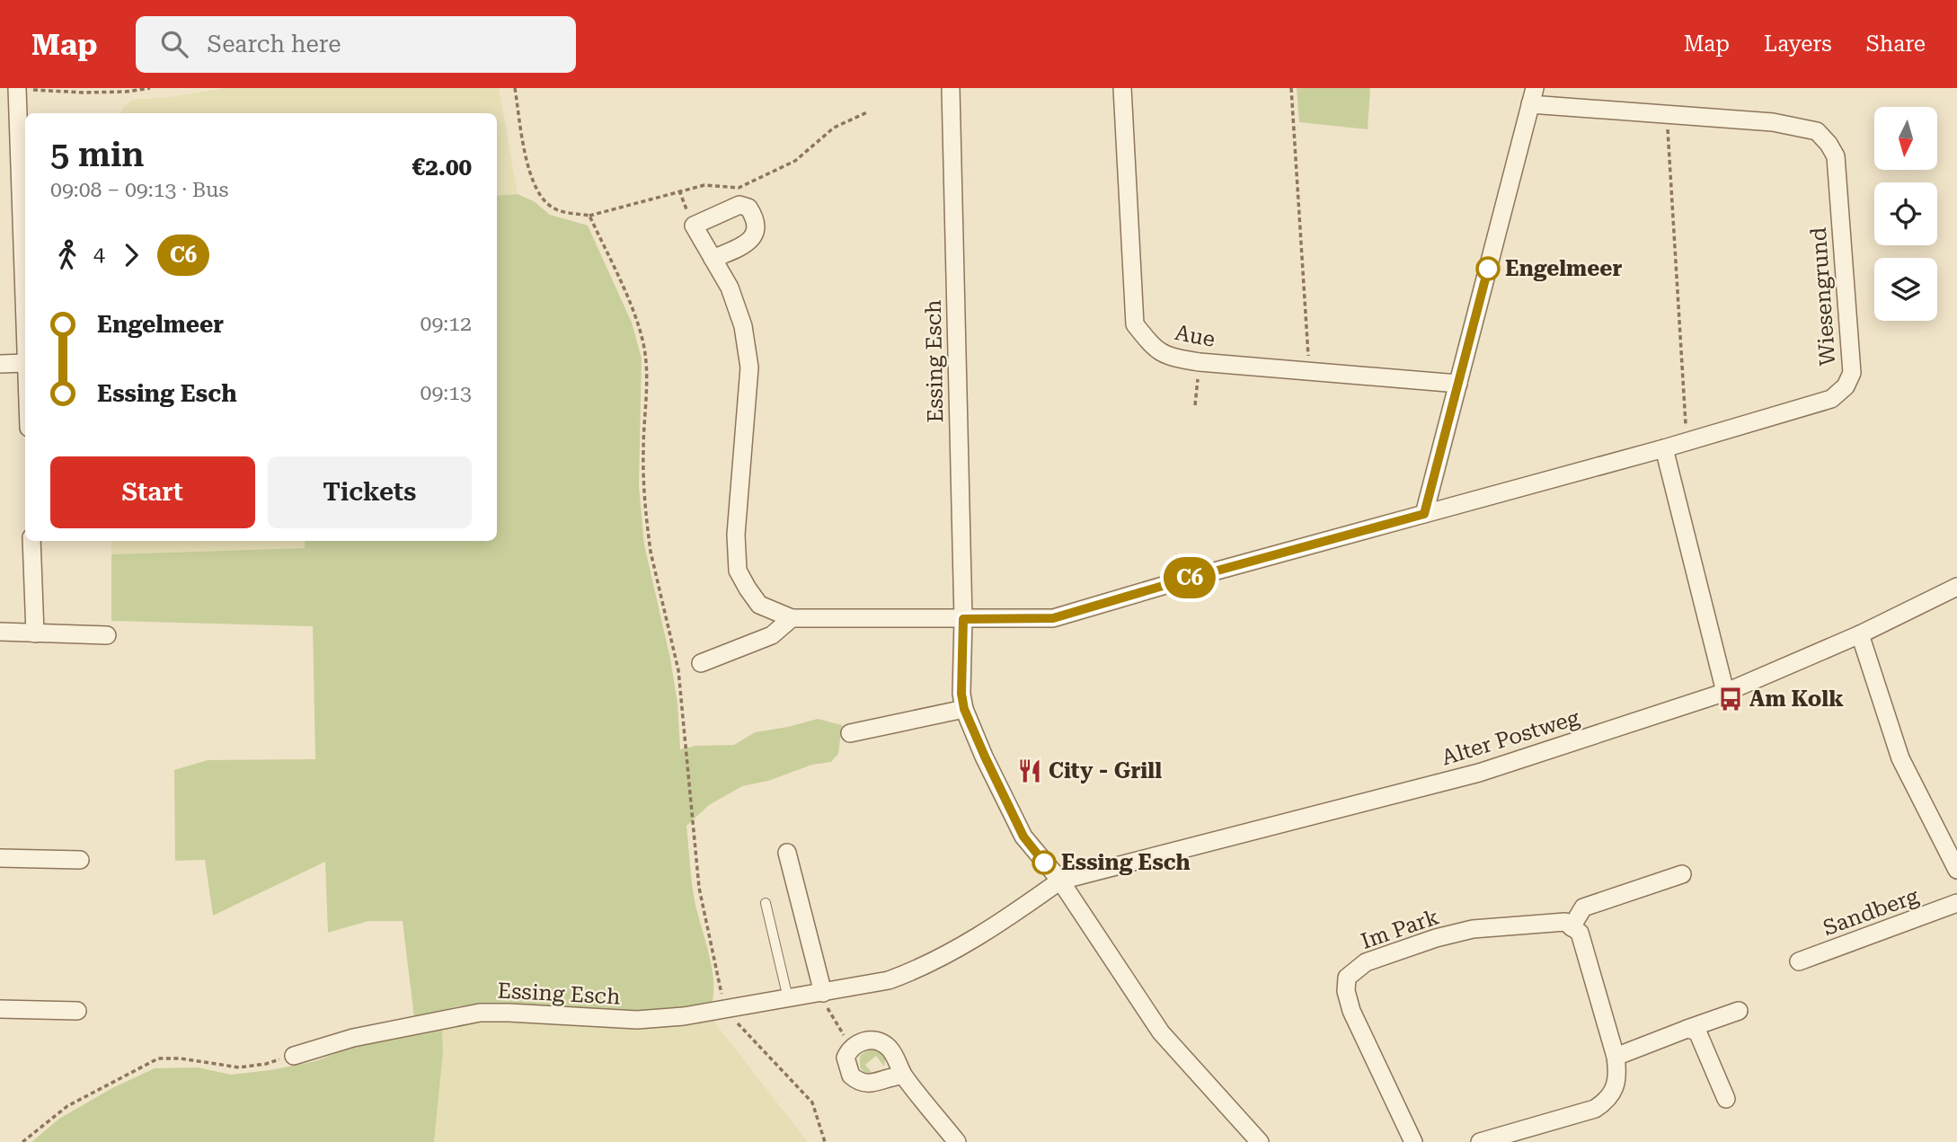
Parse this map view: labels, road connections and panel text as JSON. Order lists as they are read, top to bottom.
{
  "streets": {
    "street": [
      "Wiesengrund",
      "Aue",
      "Essing Esch",
      "Alter Postweg",
      "Sandberg",
      "Im Park"
    ]
  },
  "crossings": [
    ["Essing Esch", "Alter Postweg"]
  ],
  "places": {
    "other": ["Engelmeer", "Essing Esch"],
    "bus stop": ["Am Kolk"],
    "restaurant": ["City - Grill"]
  },
  "lines": ["bus line C6"],
  "north": "bottom",
  "page": {
    "header": "Map",
    "search": "Search here",
    "nav": ["Map", "Layers", "Share"],
    "on_map": "C6",
    "heading": ["5 min", "09:08 – 09:13 · Bus", "€2.00"],
    "legs": ["4", "C6"],
    "list": [
      {
        "name": "Engelmeer",
        "value": "09:12"
      },
      {
        "name": "Essing Esch",
        "value": "09:13"
      }
    ],
    "buttons": ["Start", "Tickets"]
  }
}
